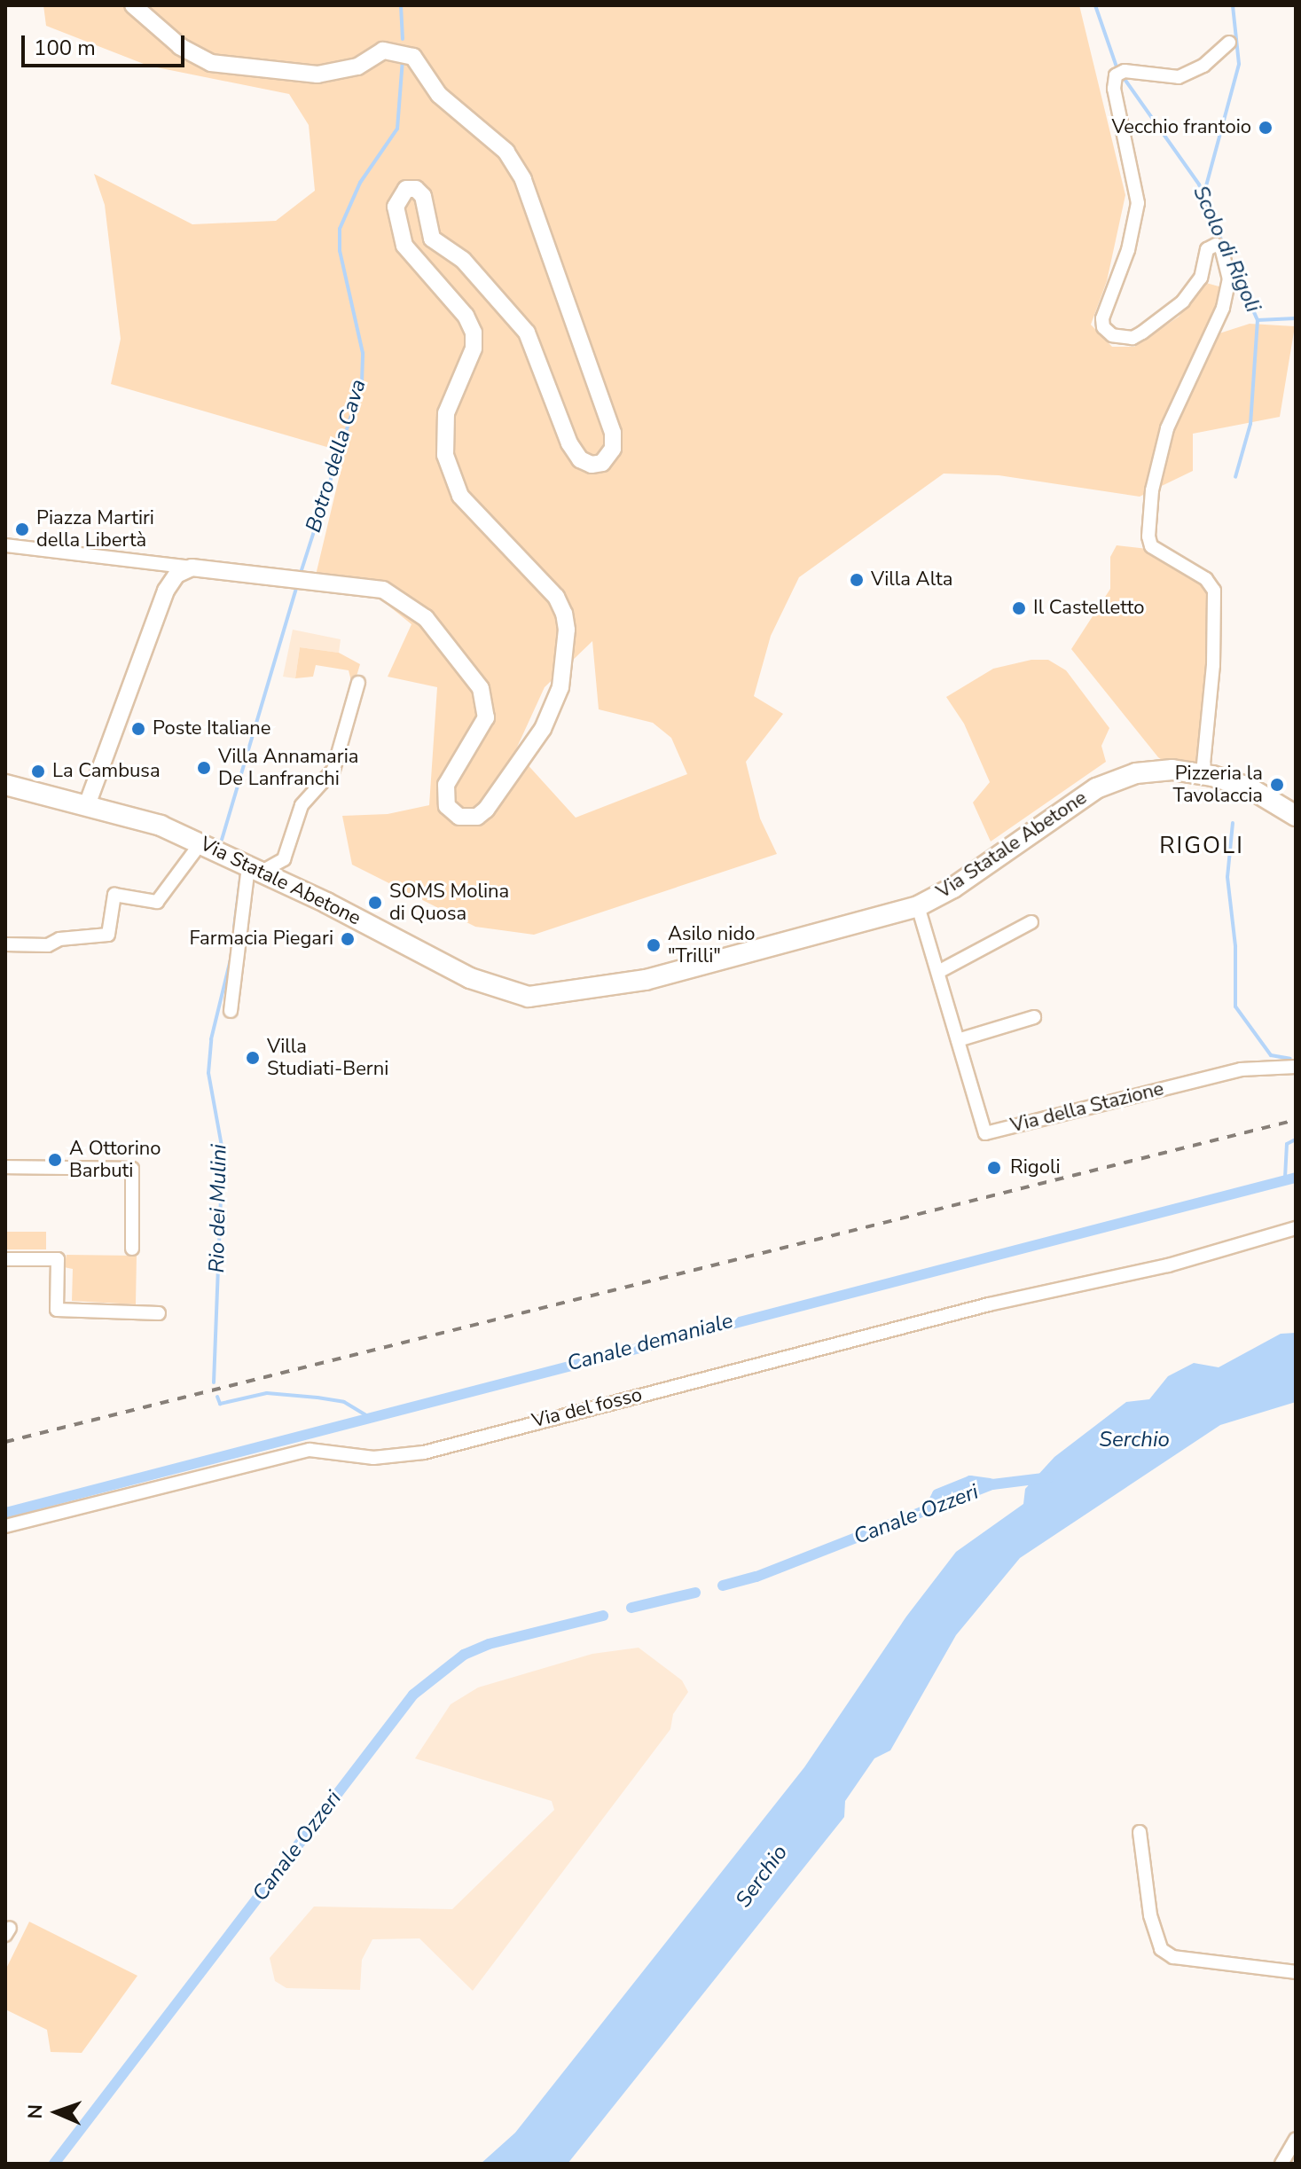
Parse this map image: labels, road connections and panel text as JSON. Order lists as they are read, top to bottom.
{
  "streets": {
    "main road": ["Via Statale Abetone"],
    "street": ["Via della Stazione", "Via del fosso"]
  },
  "crossings": [
    ["Via Statale Abetone", "Via della Stazione"]
  ],
  "districts": ["RIGOLI"],
  "water": [
    "Scolo di Rigoli",
    "Botro della Cava",
    "Rio dei Mulini",
    "Canale demaniale",
    "Serchio",
    "Canale Ozzeri"
  ],
  "places": [
    "Vecchio frantoio",
    "Piazza Martiri della Libertà",
    "Villa Alta",
    "Il Castelletto",
    "Poste Italiane",
    "Villa Annamaria De Lanfranchi",
    "La Cambusa",
    "Pizzeria la Tavolaccia",
    "SOMS Molina di Quosa",
    "Farmacia Piegari",
    "Asilo nido \"Trilli\"",
    "Villa Studiati-Berni",
    "A Ottorino Barbuti",
    "Rigoli"
  ],
  "scale_bar": "100 m",
  "north": "left"
}
